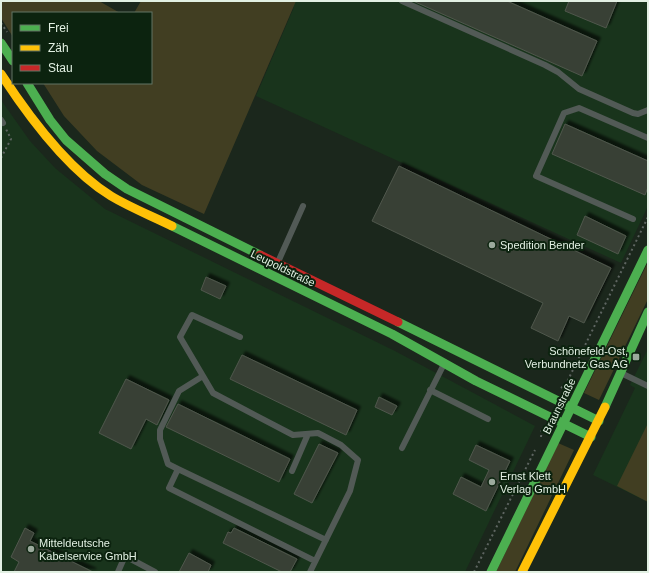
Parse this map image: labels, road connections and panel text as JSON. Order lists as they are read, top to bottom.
{
  "streets": {
    "main road": ["Leupoldstraße", "Braunstraße"]
  },
  "crossings": [
    ["Leupoldstraße", "Braunstraße"]
  ],
  "places": {
    "other": ["Spedition Bender", "Ernst Klett Verlag GmbH", "Mitteldeutsche Kabelservice GmbH"],
    "transit": ["Schönefeld-Ost, Verbundnetz Gas AG"]
  },
  "legend": ["Frei", "Zäh", "Stau"]
}
